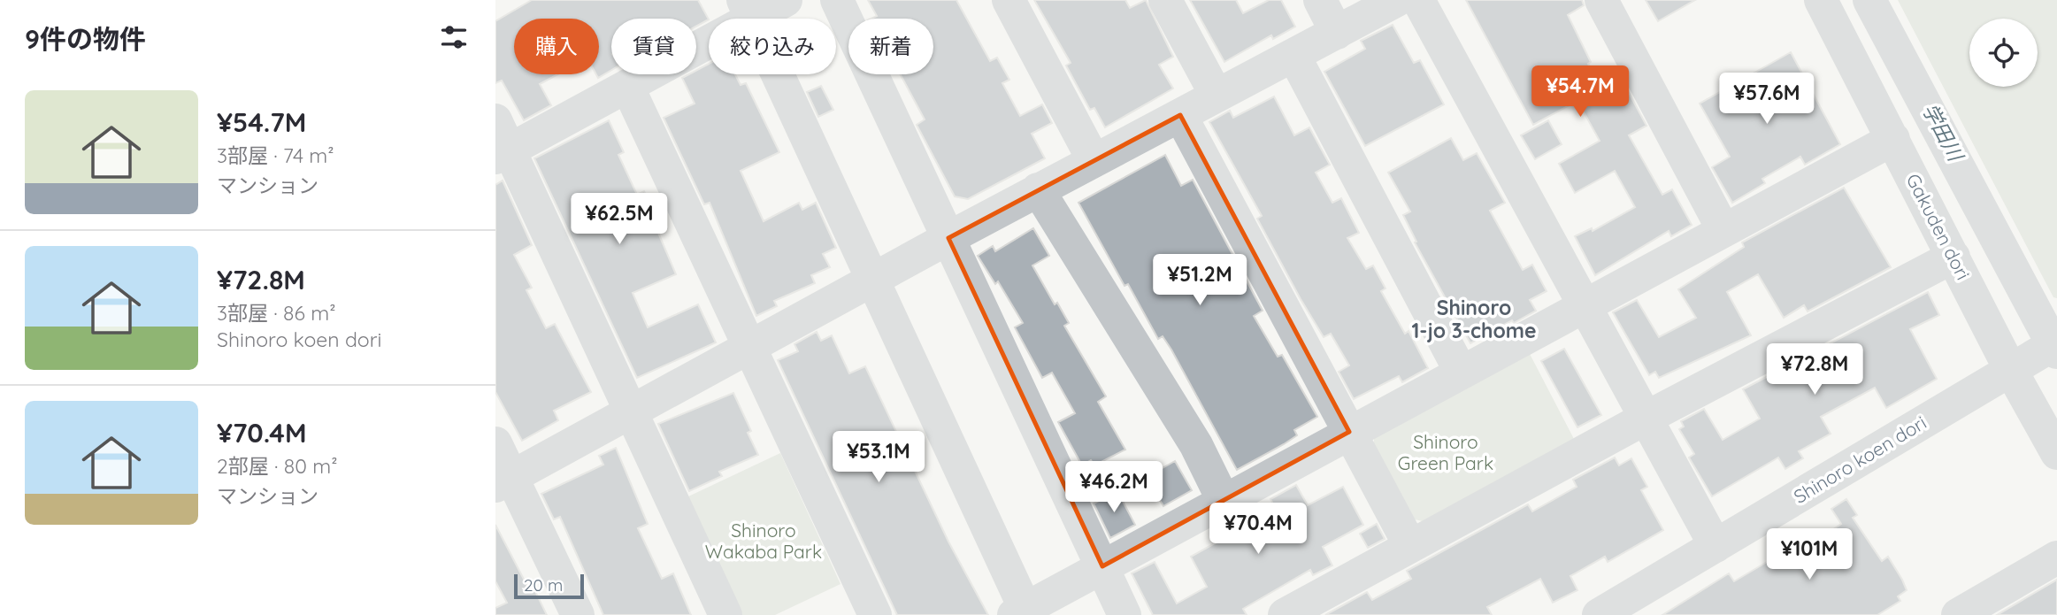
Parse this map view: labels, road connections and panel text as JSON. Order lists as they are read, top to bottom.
{
  "streets": {
    "street": ["Gakuden dori", "Shinoro koen dori"]
  },
  "crossings": [
    ["Gakuden dori", "Shinoro koen dori"]
  ],
  "districts": ["Shinoro 1-jo 3-chome"],
  "water": ["学田川"],
  "parks": ["Shinoro Green Park", "Shinoro Wakaba Park"],
  "scale_bar": "20 m",
  "page": {
    "heading": "9件の物件",
    "chip": [
      "購入",
      "賃貸",
      "絞り込み",
      "新着"
    ],
    "price": [
      "¥54.7M",
      "¥57.6M",
      "¥62.5M",
      "¥51.2M",
      "¥72.8M",
      "¥53.1M",
      "¥46.2M",
      "¥70.4M",
      "¥101M"
    ],
    "list": [
      {
        "name": "¥54.7M",
        "note": "3部屋 · 74 m² · マンション"
      },
      {
        "name": "¥72.8M",
        "note": "3部屋 · 86 m² · Shinoro koen dori"
      },
      {
        "name": "¥70.4M",
        "note": "2部屋 · 80 m² · マンション"
      }
    ],
    "scale": "20 m"
  }
}
